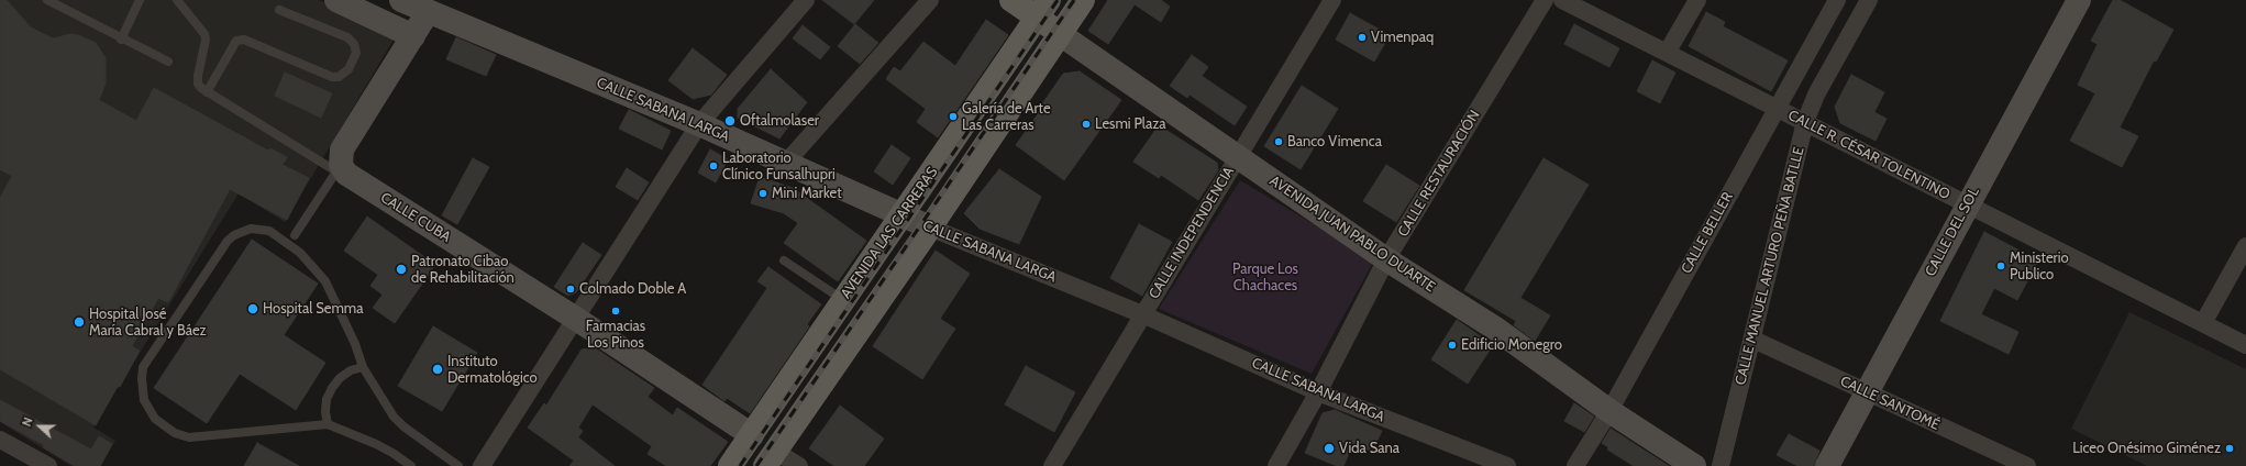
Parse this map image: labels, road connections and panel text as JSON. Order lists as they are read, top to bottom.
{
  "streets": {
    "main road": ["AVENIDA LAS CARRERAS", "AVENIDA JUAN PABLO DUARTE"],
    "street": [
      "CALLE SABANA LARGA",
      "CALLE R. CÉSAR TOLENTINO",
      "CALLE RESTAURACIÓN",
      "CALLE CUBA",
      "CALLE DEL SOL",
      "CALLE INDEPENDENCIA",
      "CALLE BELLER",
      "CALLE MANUEL ARTURO PEÑA BATLLE",
      "CALLE SANTOMÉ"
    ]
  },
  "crossings": [
    ["CALLE SABANA LARGA", "CALLE RESTAURACIÓN"],
    ["CALLE SABANA LARGA", "AVENIDA LAS CARRERAS"],
    ["CALLE SABANA LARGA", "CALLE INDEPENDENCIA"],
    ["CALLE R. CÉSAR TOLENTINO", "CALLE DEL SOL"],
    ["CALLE R. CÉSAR TOLENTINO", "CALLE BELLER"],
    ["CALLE R. CÉSAR TOLENTINO", "CALLE MANUEL ARTURO PEÑA BATLLE"],
    ["CALLE RESTAURACIÓN", "AVENIDA JUAN PABLO DUARTE"],
    ["CALLE CUBA", "AVENIDA LAS CARRERAS"],
    ["CALLE DEL SOL", "CALLE SANTOMÉ"],
    ["AVENIDA LAS CARRERAS", "AVENIDA JUAN PABLO DUARTE"],
    ["CALLE INDEPENDENCIA", "AVENIDA JUAN PABLO DUARTE"],
    ["CALLE BELLER", "AVENIDA JUAN PABLO DUARTE"],
    ["CALLE MANUEL ARTURO PEÑA BATLLE", "CALLE SANTOMÉ"]
  ],
  "parks": ["Parque Los Chachaces"],
  "places": [
    "Vimenpaq",
    "Galería de Arte Las Carreras",
    "Oftalmolaser",
    "Lesmi Plaza",
    "Banco Vimenca",
    "Laboratorio Clínico Funsalhupri",
    "Mini Market",
    "Ministerio Publico",
    "Patronato Cibao de Rehabilitación",
    "Colmado Doble A",
    "Hospital Semma",
    "Farmacias Los Pinos",
    "Hospital José María Cabral y Báez",
    "Edificio Monegro",
    "Instituto Dermatológico",
    "Vida Sana",
    "Liceo Onésimo Giménez"
  ],
  "north": "left"
}
